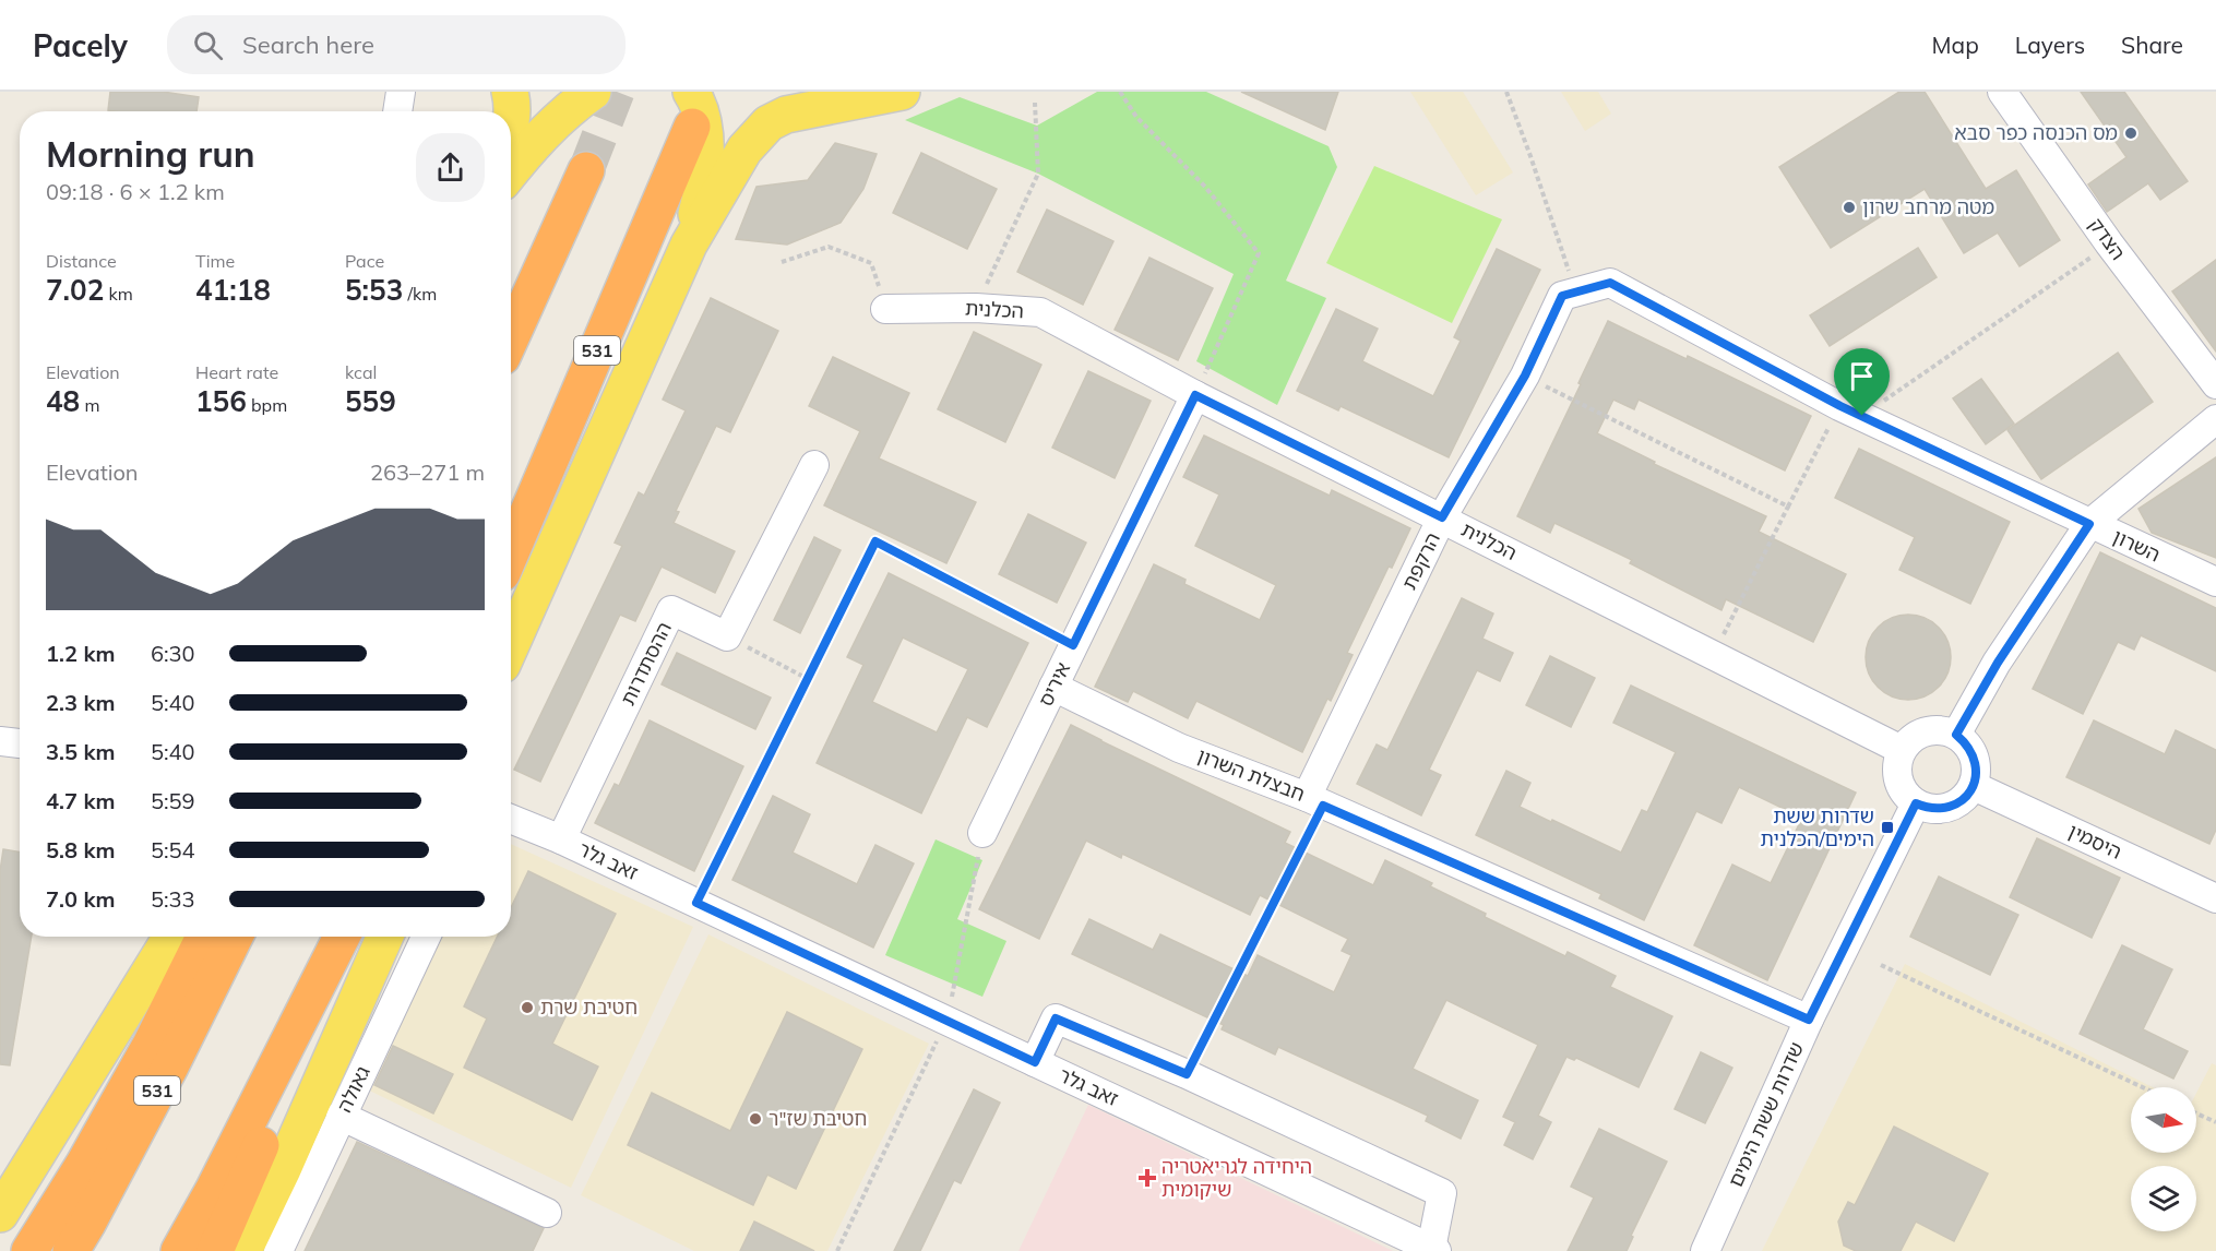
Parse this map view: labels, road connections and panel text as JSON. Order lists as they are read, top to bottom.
{
  "streets": {
    "highway": ["531"],
    "street": [
      "הצדק",
      "הכלנית",
      "השרון",
      "הרקפת",
      "ההסתדרות",
      "איריס",
      "חבצלת השרון",
      "היסמין",
      "זאב גלר",
      "גאולה",
      "שדרות ששת הימים"
    ]
  },
  "crossings": [
    ["הכלנית", "הרקפת"],
    ["הכלנית", "איריס"],
    ["הכלנית", "היסמין"],
    ["הכלנית", "שדרות ששת הימים"],
    ["השרון", "הרקפת"],
    ["הרקפת", "חבצלת השרון"],
    ["ההסתדרות", "זאב גלר"],
    ["איריס", "חבצלת השרון"],
    ["חבצלת השרון", "שדרות ששת הימים"],
    ["היסמין", "שדרות ששת הימים"]
  ],
  "places": {
    "other": [
      "מס הכנסה כפר סבא",
      "מטה מרחב שרון",
      "חטיבת שרת",
      "חטיבת שז\"ר"
    ],
    "transit": ["שדרות ששת הימים/הכלנית"],
    "health": ["היחידה לגריאטריה שיקומית"]
  },
  "north": "right",
  "page": {
    "header": "Pacely",
    "search": "Search here",
    "nav": ["Map", "Layers", "Share"],
    "heading": ["Morning run", "09:18 · 6 × 1.2 km"],
    "stats": [
      ["Distance", "7.02 km"],
      ["Time", "41:18"],
      ["Pace", "5:53 /km"],
      ["Elevation", "48 m"],
      ["Heart rate", "156 bpm"],
      ["kcal", "559"]
    ],
    "chart": ["Elevation", "263–271 m"],
    "list": [
      {
        "name": "1.2 km",
        "note": "6:30"
      },
      {
        "name": "2.3 km",
        "note": "5:40"
      },
      {
        "name": "3.5 km",
        "note": "5:40"
      },
      {
        "name": "4.7 km",
        "note": "5:59"
      },
      {
        "name": "5.8 km",
        "note": "5:54"
      },
      {
        "name": "7.0 km",
        "note": "5:33"
      }
    ]
  }
}
